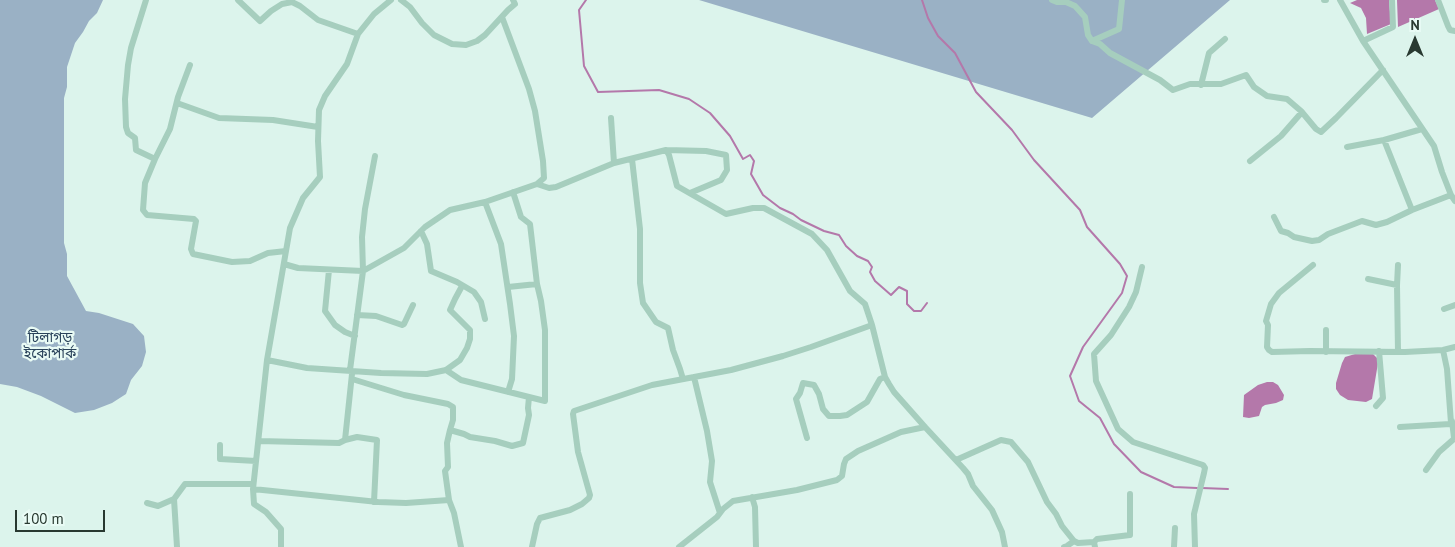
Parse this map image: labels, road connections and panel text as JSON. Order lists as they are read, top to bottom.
{
  "parks": ["টিলাগড় ইকোপার্ক"],
  "scale_bar": "100 m",
  "north": "top"
}
